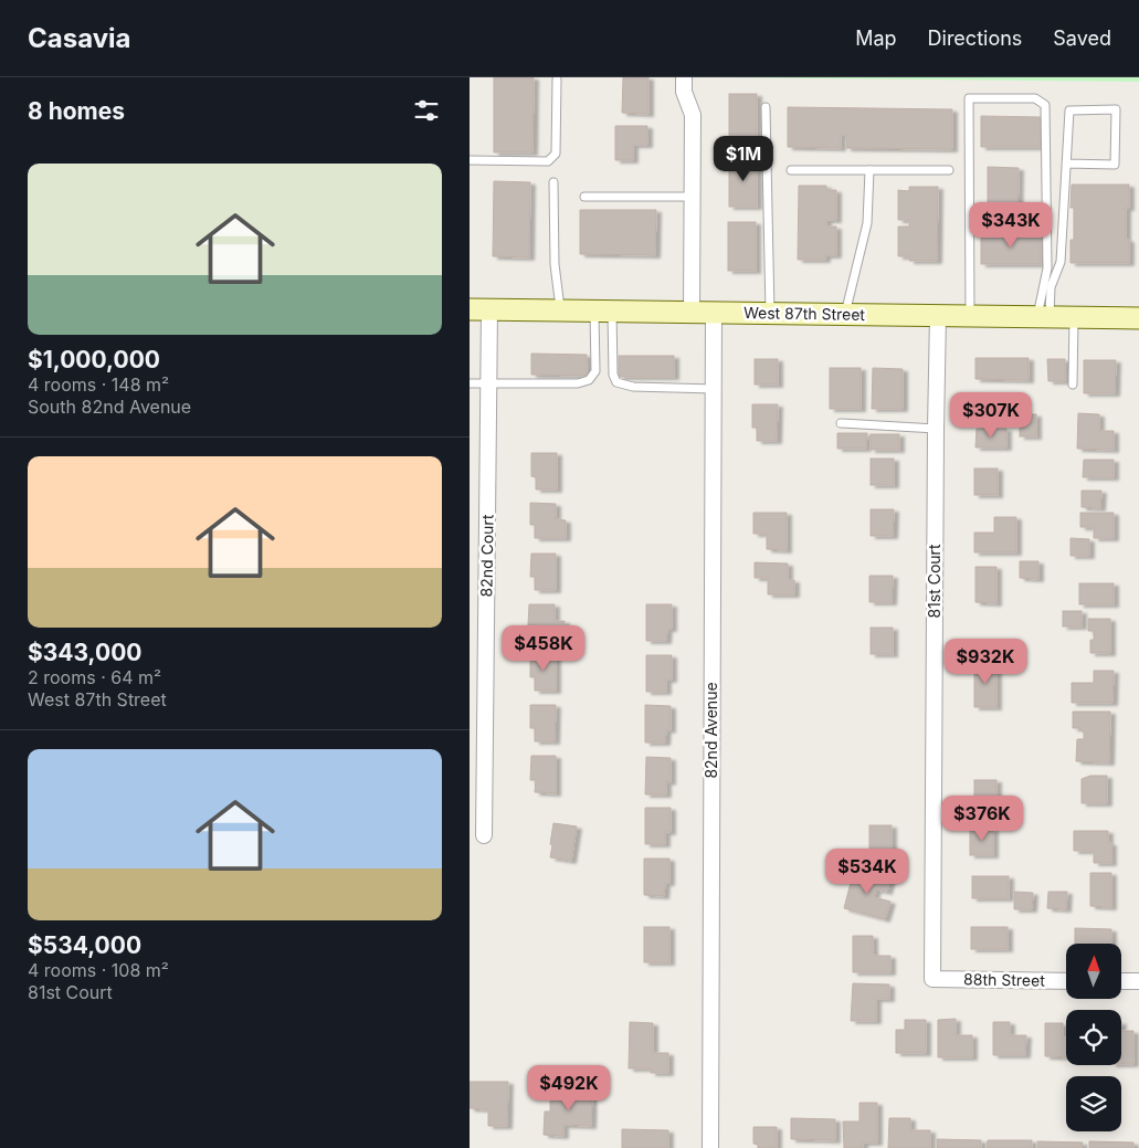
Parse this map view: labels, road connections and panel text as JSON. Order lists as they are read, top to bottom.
{
  "streets": {
    "main road": ["West 87th Street"],
    "street": [
      "82nd Court",
      "81st Court",
      "82nd Avenue",
      "88th Street"
    ]
  },
  "crossings": [
    ["West 87th Street", "82nd Court"],
    ["West 87th Street", "81st Court"],
    ["West 87th Street", "82nd Avenue"],
    ["81st Court", "88th Street"]
  ],
  "north": "top",
  "page": {
    "header": "Casavia",
    "nav": ["Map", "Directions", "Saved"],
    "heading": "8 homes",
    "price": [
      "$1M",
      "$343K",
      "$307K",
      "$458K",
      "$932K",
      "$376K",
      "$534K",
      "$492K"
    ],
    "list": [
      {
        "name": "$1,000,000",
        "note": "4 rooms · 148 m² · South 82nd Avenue"
      },
      {
        "name": "$343,000",
        "note": "2 rooms · 64 m² · West 87th Street"
      },
      {
        "name": "$534,000",
        "note": "4 rooms · 108 m² · 81st Court"
      }
    ]
  }
}
